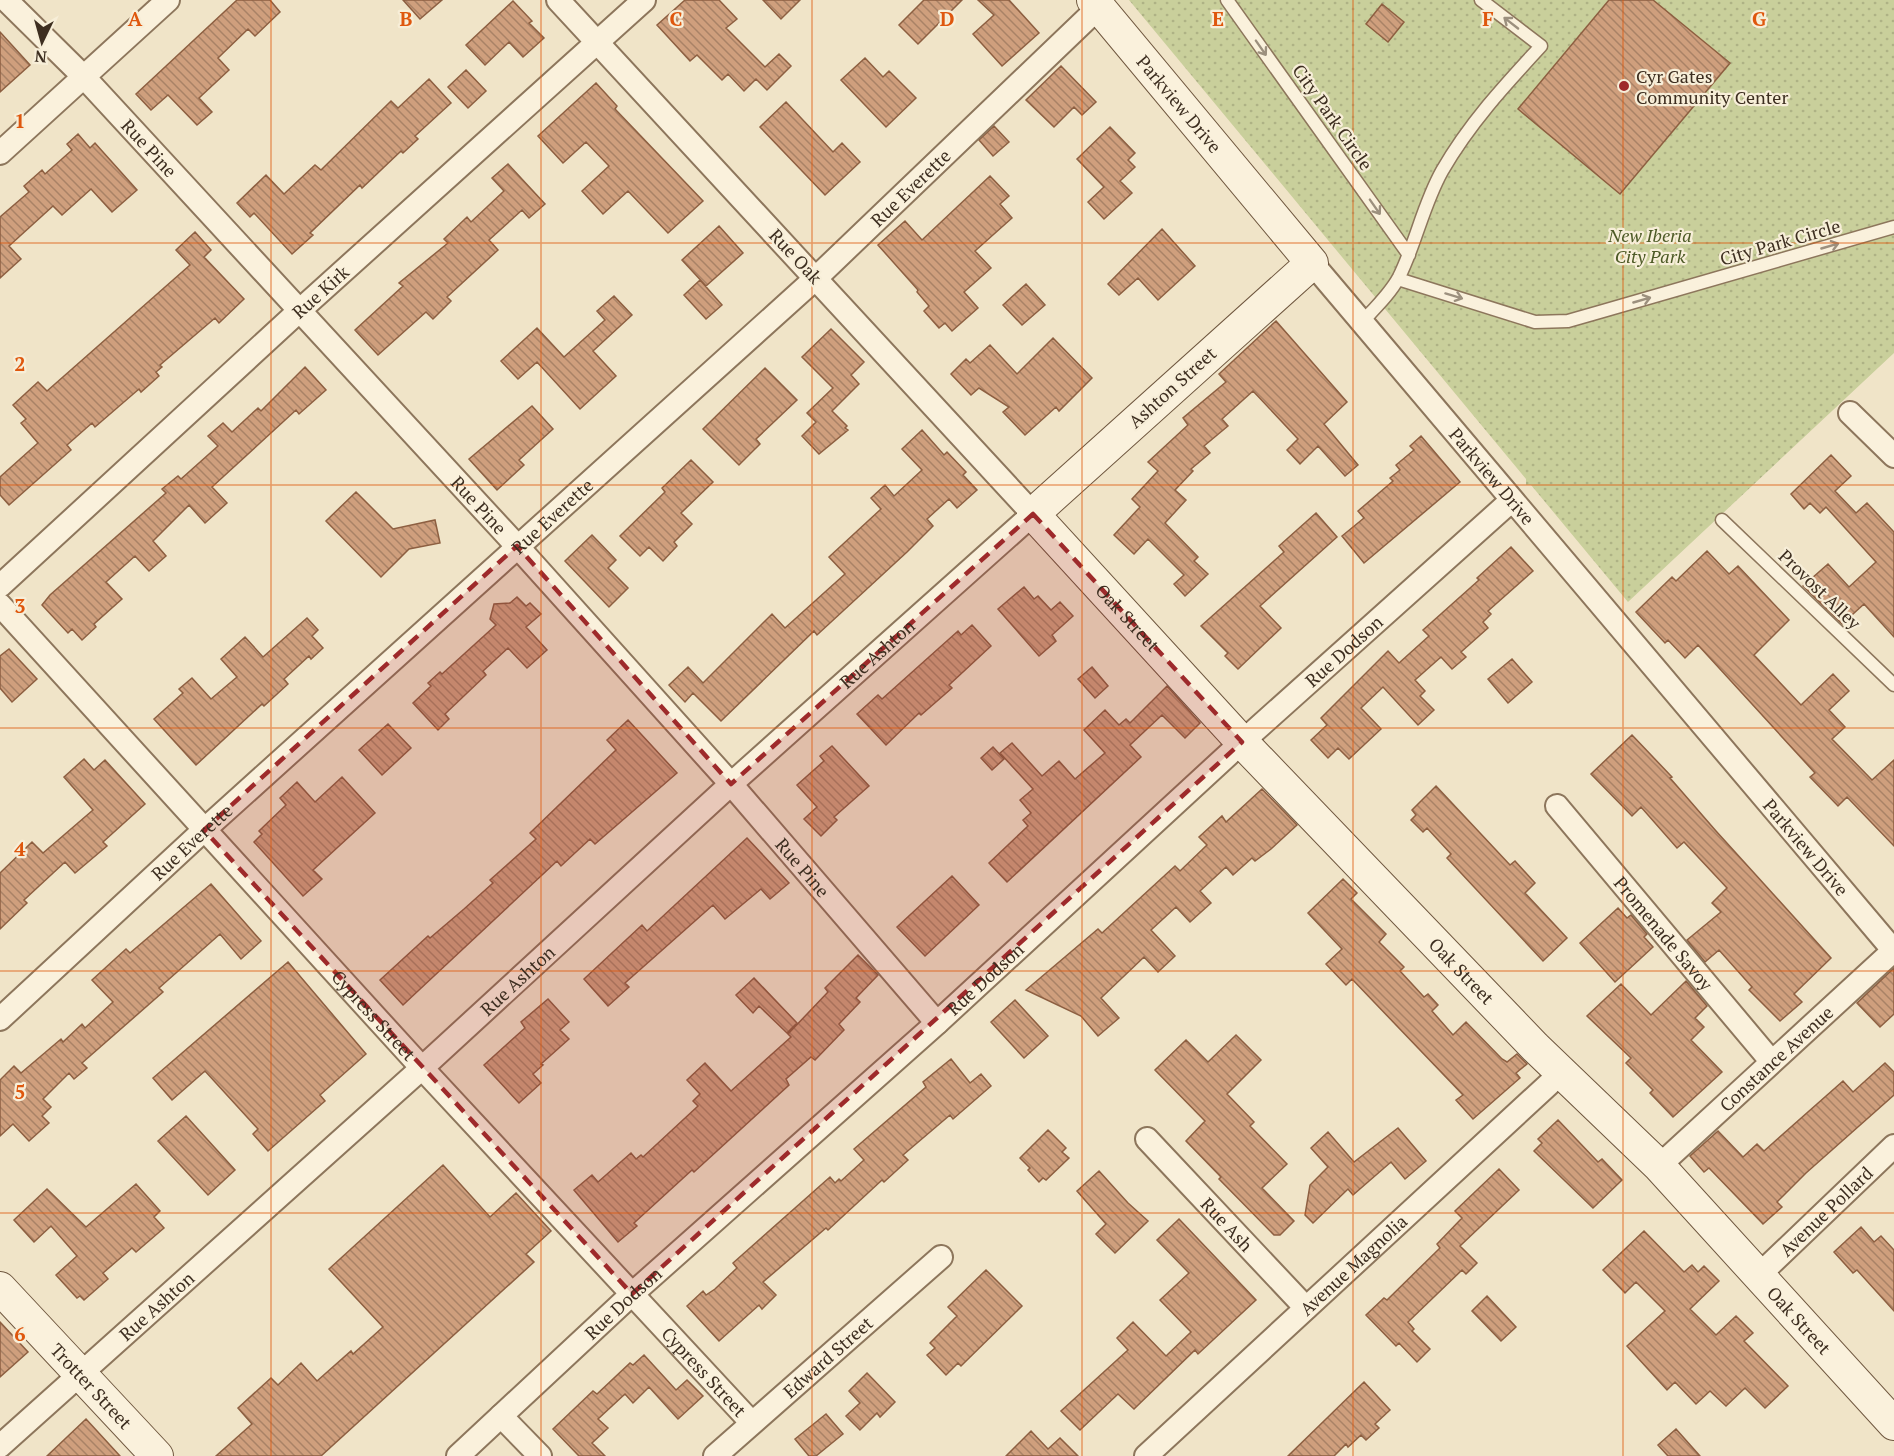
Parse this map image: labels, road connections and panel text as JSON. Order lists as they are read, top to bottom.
{
  "streets": {
    "main road": [
      "Parkview Drive",
      "Ashton Street",
      "Oak Street",
      "Trotter Street"
    ],
    "street": [
      "Rue Pine",
      "Rue Everette",
      "Rue Oak",
      "Rue Kirk",
      "Rue Dodson",
      "Rue Ashton",
      "Promenade Savoy",
      "Cypress Street",
      "Constance Avenue",
      "Avenue Pollard",
      "Rue Ash",
      "Avenue Magnolia",
      "Edward Street"
    ],
    "lane": ["City Park Circle", "Provost Alley"]
  },
  "crossings": [
    ["Parkview Drive", "Rue Everette"],
    ["Parkview Drive", "Ashton Street"],
    ["Parkview Drive", "Rue Dodson"],
    ["Parkview Drive", "Constance Avenue"],
    ["Rue Pine", "Rue Everette"],
    ["Rue Pine", "Rue Kirk"],
    ["Rue Pine", "Rue Dodson"],
    ["Rue Pine", "Rue Ashton"],
    ["Rue Everette", "Rue Oak"],
    ["Rue Everette", "Cypress Street"],
    ["Rue Oak", "Rue Kirk"],
    ["Rue Oak", "Ashton Street"],
    ["Rue Oak", "Oak Street"],
    ["Rue Oak", "Rue Ashton"],
    ["Ashton Street", "Oak Street"],
    ["Ashton Street", "Rue Ashton"],
    ["Oak Street", "Rue Dodson"],
    ["Oak Street", "Rue Ashton"],
    ["Oak Street", "Constance Avenue"],
    ["Oak Street", "Avenue Pollard"],
    ["Oak Street", "Avenue Magnolia"],
    ["Rue Dodson", "Cypress Street"],
    ["Rue Ashton", "Cypress Street"],
    ["Rue Ashton", "Trotter Street"],
    ["Promenade Savoy", "Constance Avenue"],
    ["Cypress Street", "Edward Street"],
    ["Rue Ash", "Avenue Magnolia"]
  ],
  "one_way": ["City Park Circle"],
  "parks": ["New Iberia City Park"],
  "places": ["Cyr Gates Community Center"],
  "north": "bottom",
  "grid": {
    "columns": [
      "A",
      "B",
      "C",
      "D",
      "E",
      "F",
      "G"
    ],
    "rows": [
      "1",
      "2",
      "3",
      "4",
      "5",
      "6"
    ]
  }
}
